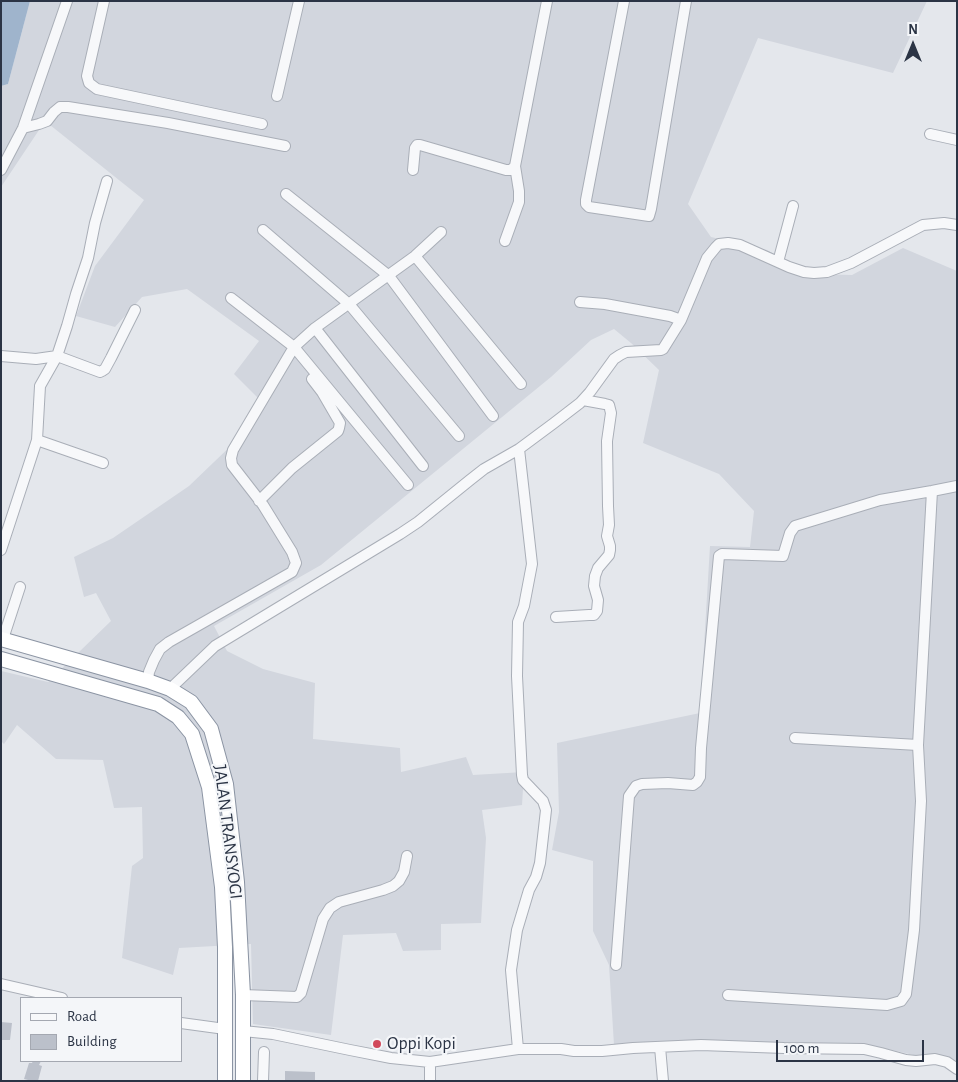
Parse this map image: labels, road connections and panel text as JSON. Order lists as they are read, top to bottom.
{
  "streets": {
    "highway": ["JALAN TRANSYOGI"]
  },
  "places": ["Oppi Kopi"],
  "legend": ["Road", "Building"],
  "scale_bar": "100 m",
  "north": "top"
}
